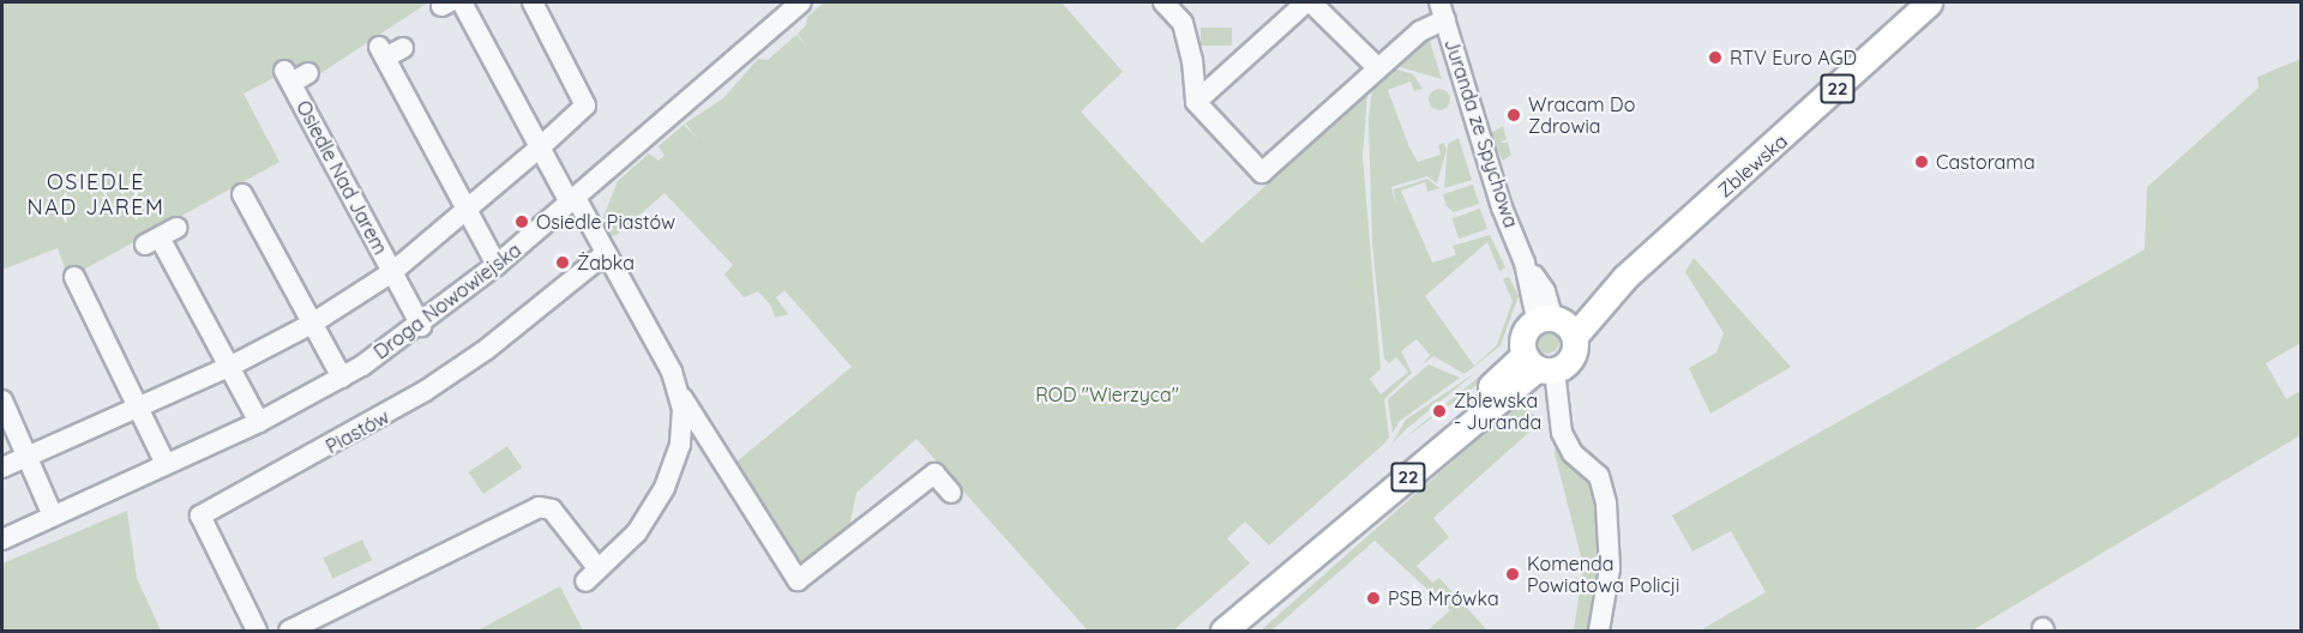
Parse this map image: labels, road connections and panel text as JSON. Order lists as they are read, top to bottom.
{
  "streets": {
    "main road": ["22", "Zblewska"],
    "street": [
      "Juranda ze Spychowa",
      "Osiedle Nad Jarem",
      "Droga Nowowiejska",
      "Piastów"
    ]
  },
  "crossings": [
    ["22", "Juranda ze Spychowa"],
    ["22", "Zblewska"],
    ["Juranda ze Spychowa", "Zblewska"],
    ["Osiedle Nad Jarem", "Droga Nowowiejska"]
  ],
  "districts": ["OSIEDLE NAD JAREM"],
  "parks": ["ROD \"Wierzyca\""],
  "places": [
    "RTV Euro AGD",
    "Wracam Do Zdrowia",
    "Castorama",
    "Osiedle Piastów",
    "Żabka",
    "Zblewska - Juranda",
    "Komenda Powiatowa Policji",
    "PSB Mrówka"
  ]
}
